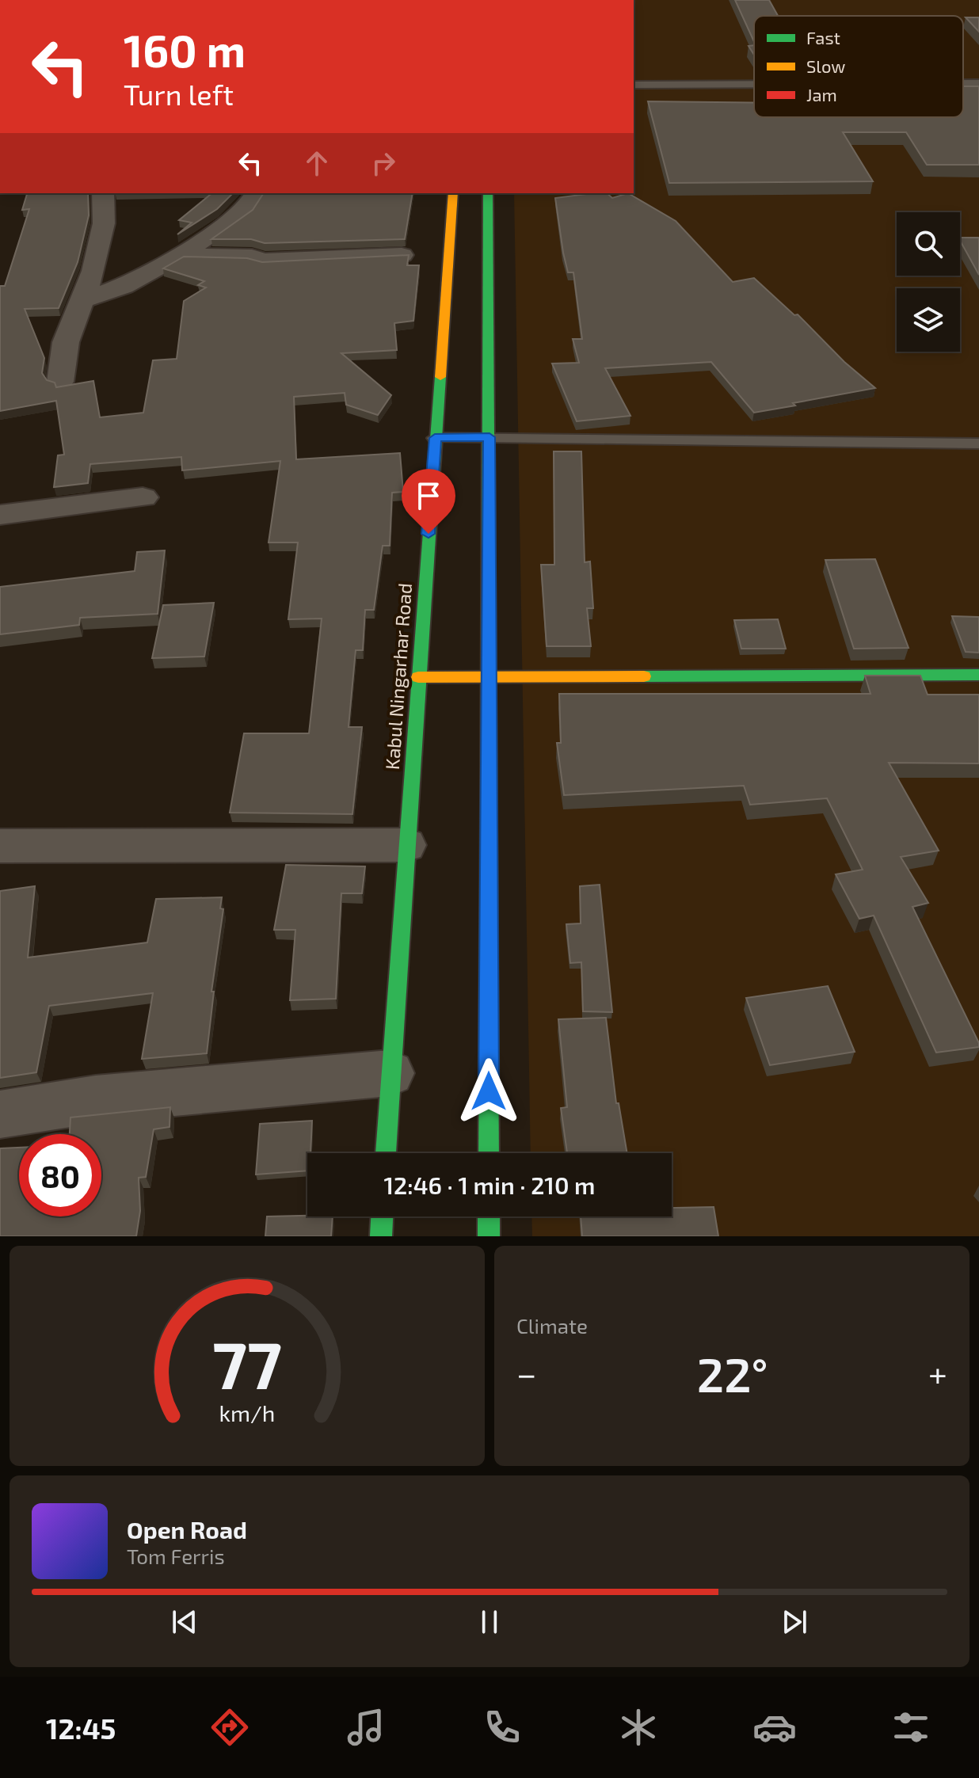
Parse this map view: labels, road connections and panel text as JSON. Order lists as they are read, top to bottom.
{
  "streets": {
    "main road": ["Kabul Ningarhar Road"]
  },
  "legend": ["Fast", "Slow", "Jam"],
  "page": {
    "turn": ["160 m", "Turn left"],
    "limit": "80",
    "trip": "12:46 · 1 min · 210 m",
    "tile": "Climate",
    "heat": ["−", "22°", "+"],
    "song": ["Open Road", "Tom Ferris"],
    "tabs": "12:45",
    "gauge": ["77", "km/h"]
  }
}
